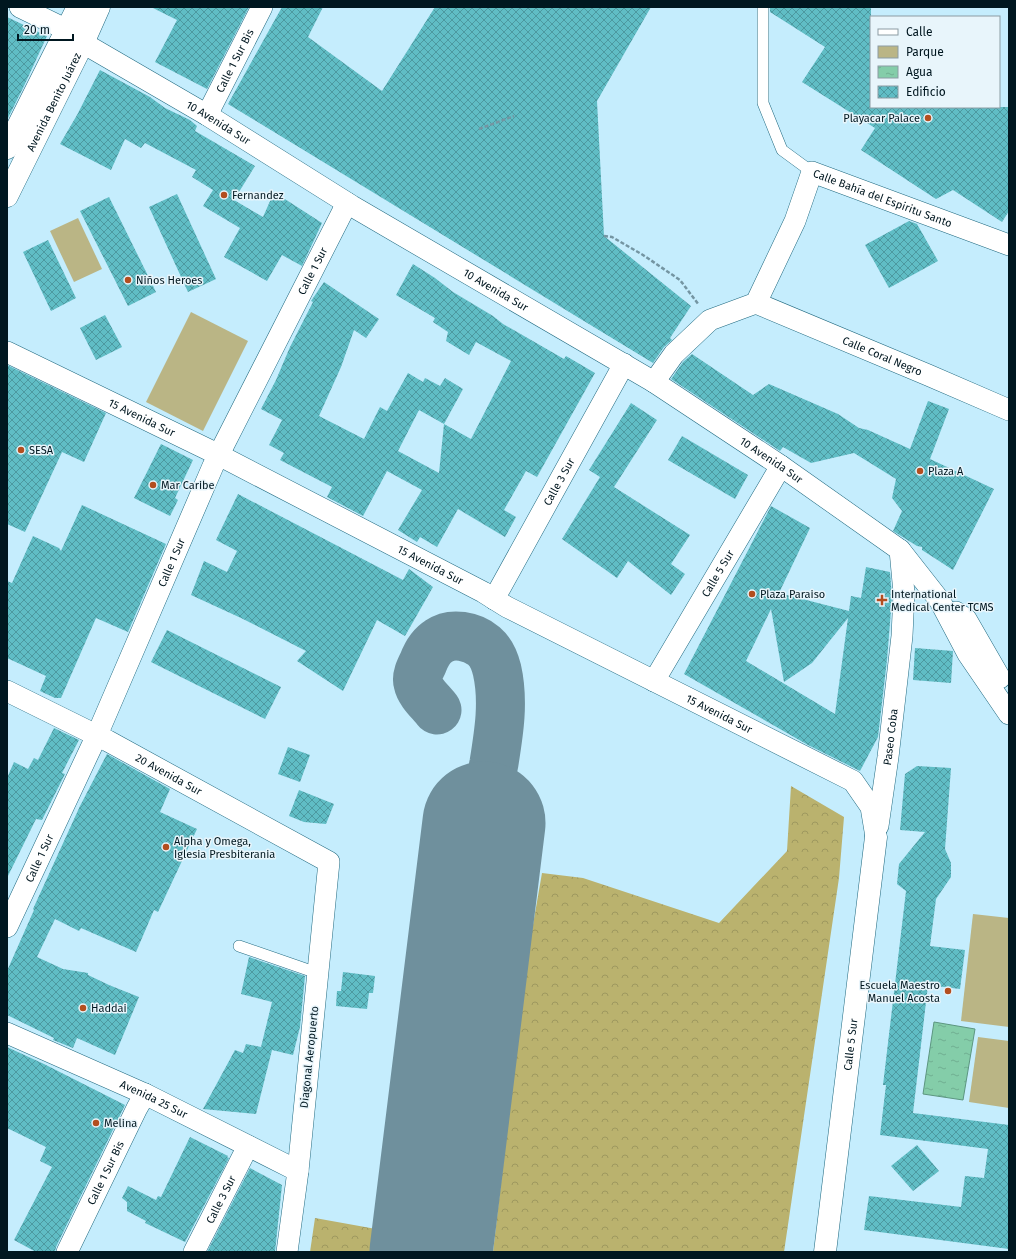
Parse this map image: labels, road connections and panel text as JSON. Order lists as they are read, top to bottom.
{
  "streets": {
    "street": [
      "Calle 1 Sur Bis",
      "Avenida Benito Juárez",
      "10 Avenida Sur",
      "Calle Bahía del Espiritu Santo",
      "Calle 1 Sur",
      "Calle Coral Negro",
      "15 Avenida Sur",
      "Calle 3 Sur",
      "Calle 5 Sur",
      "Paseo Coba",
      "20 Avenida Sur",
      "Diagonal Aeropuerto",
      "Avenida 25 Sur"
    ]
  },
  "crossings": [
    ["Calle 1 Sur Bis", "10 Avenida Sur"],
    ["Calle 1 Sur Bis", "Avenida 25 Sur"],
    ["Avenida Benito Juárez", "10 Avenida Sur"],
    ["10 Avenida Sur", "Calle 1 Sur"],
    ["10 Avenida Sur", "Calle 3 Sur"],
    ["10 Avenida Sur", "Calle 5 Sur"],
    ["10 Avenida Sur", "Paseo Coba"],
    ["Calle Bahía del Espiritu Santo", "Calle Coral Negro"],
    ["Calle 1 Sur", "15 Avenida Sur"],
    ["Calle 1 Sur", "20 Avenida Sur"],
    ["15 Avenida Sur", "Calle 3 Sur"],
    ["15 Avenida Sur", "Calle 5 Sur"],
    ["15 Avenida Sur", "Paseo Coba"],
    ["Calle 3 Sur", "Avenida 25 Sur"],
    ["Calle 5 Sur", "Paseo Coba"],
    ["20 Avenida Sur", "Diagonal Aeropuerto"],
    ["Diagonal Aeropuerto", "Avenida 25 Sur"]
  ],
  "places": {
    "other": [
      "Playacar Palace",
      "Fernandez",
      "Niños Heroes",
      "SESA",
      "Plaza A",
      "Mar Caribe",
      "Plaza Paraiso",
      "Alpha y Omega, Iglesia Presbiterania",
      "Escuela Maestro Manuel Acosta",
      "Haddai",
      "Melina"
    ],
    "health": ["International Medical Center TCMS"]
  },
  "legend": [
    "Calle",
    "Parque",
    "Agua",
    "Edificio"
  ],
  "scale_bar": "20 m"
}
